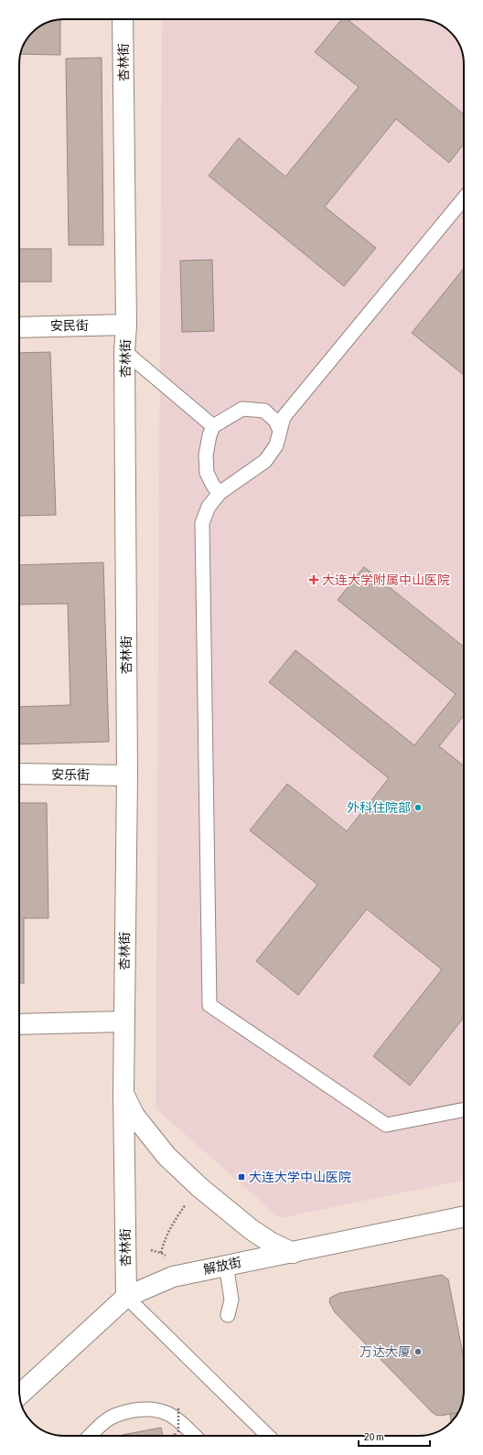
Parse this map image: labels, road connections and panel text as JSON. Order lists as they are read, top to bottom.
{
  "streets": {
    "street": [
      "杏林街",
      "安民街",
      "安乐街",
      "解放街"
    ]
  },
  "crossings": [
    ["杏林街", "安民街"],
    ["杏林街", "安乐街"],
    ["杏林街", "解放街"]
  ],
  "places": {
    "health": ["大连大学附属中山医院"],
    "other": ["外科住院部", "万达大厦"],
    "transit": ["大连大学中山医院"]
  },
  "scale_bar": "20 m"
}
